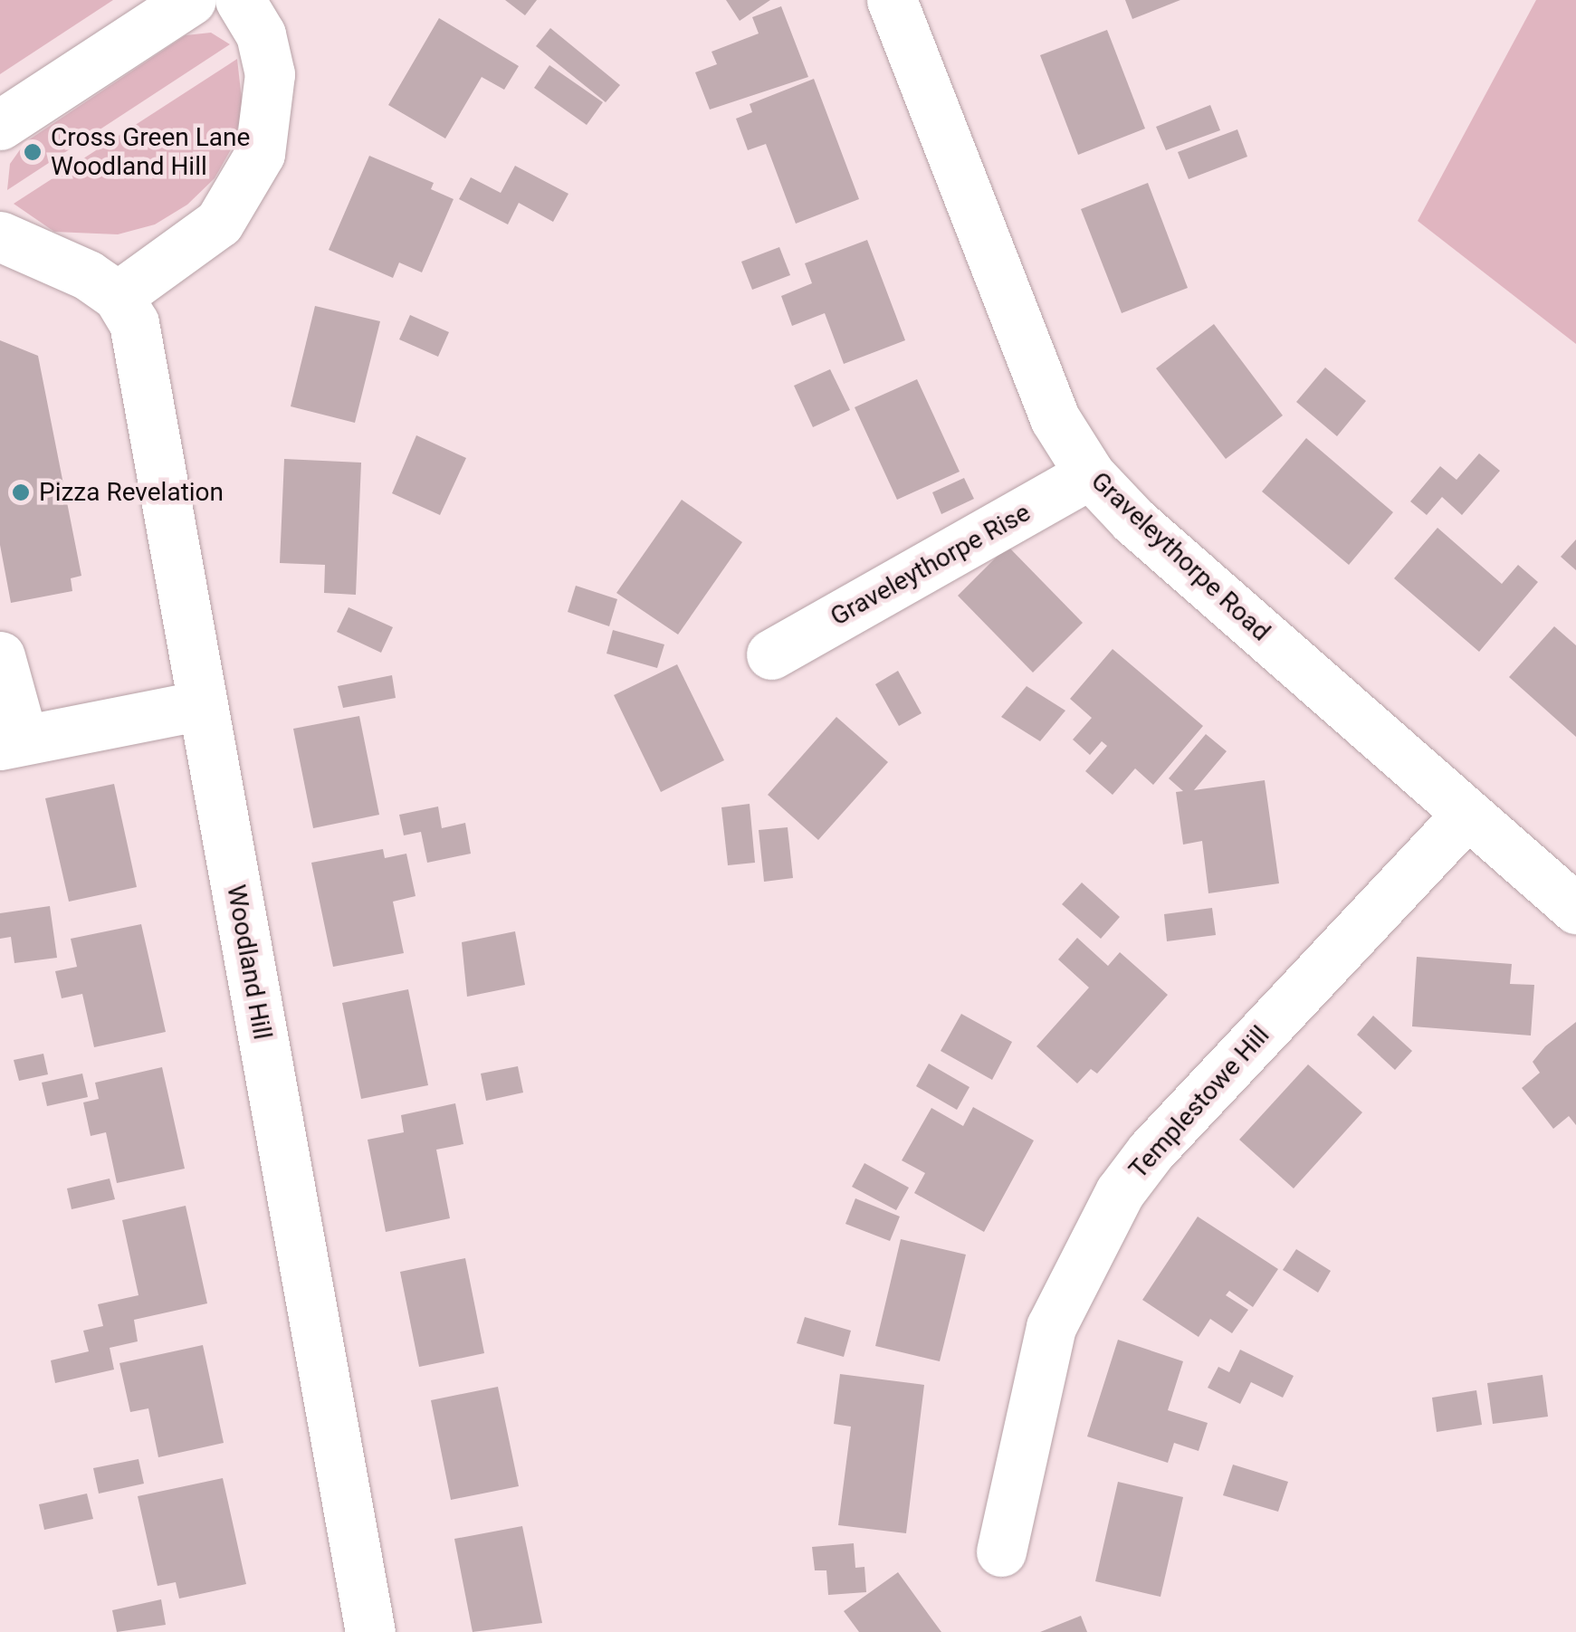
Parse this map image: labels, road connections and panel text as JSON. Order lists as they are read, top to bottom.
{
  "streets": {
    "street": [
      "Graveleythorpe Road",
      "Graveleythorpe Rise",
      "Woodland Hill",
      "Templestowe Hill"
    ]
  },
  "crossings": [
    ["Graveleythorpe Road", "Graveleythorpe Rise"],
    ["Graveleythorpe Road", "Templestowe Hill"]
  ],
  "places": ["Cross Green Lane Woodland Hill", "Pizza Revelation"]
}
